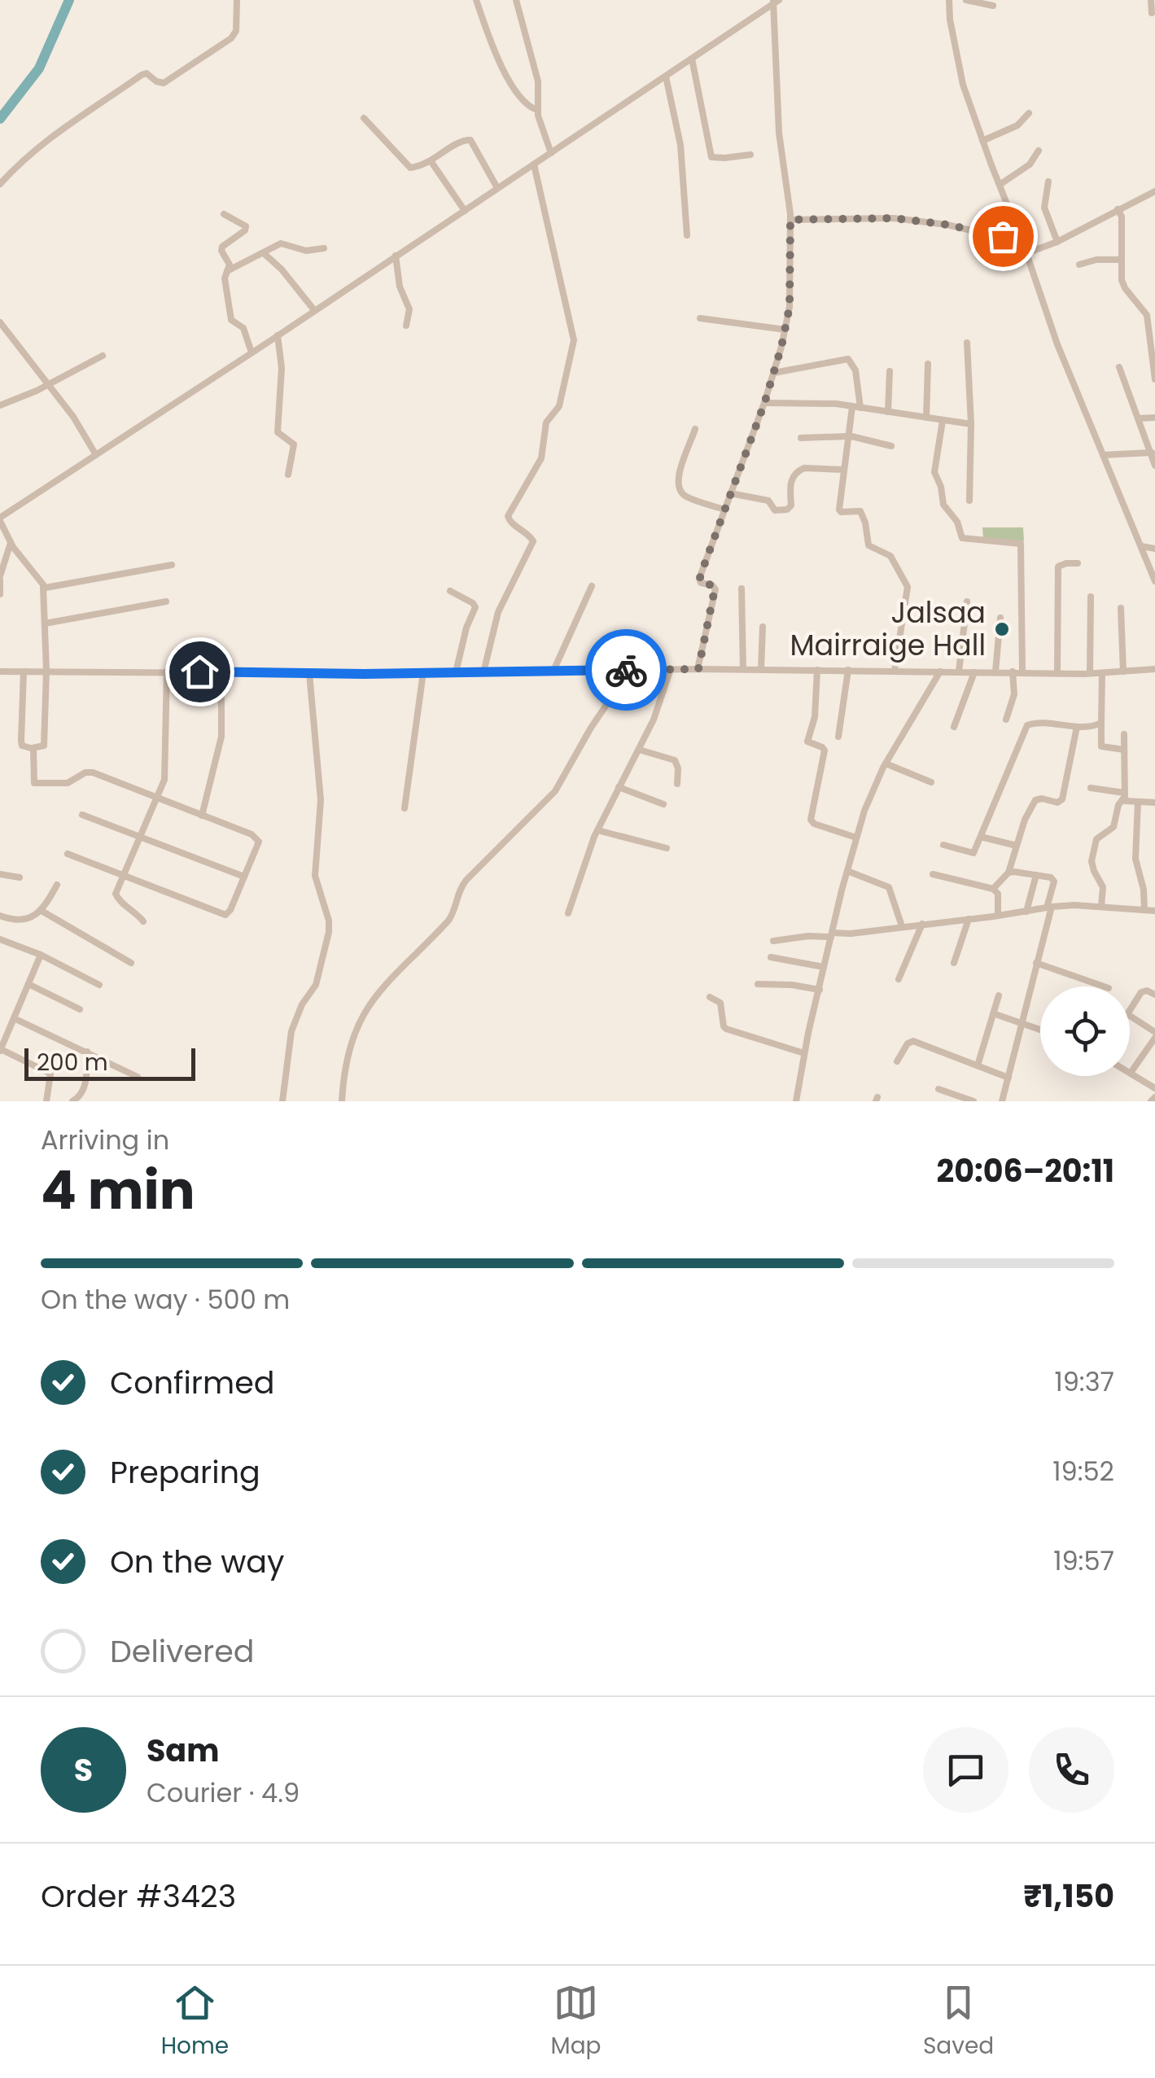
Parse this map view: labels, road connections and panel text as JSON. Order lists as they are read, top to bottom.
{
  "places": ["Jalsaa Mairraige Hall"],
  "scale_bar": "200 m",
  "page": {
    "scale": "200 m",
    "heading": ["4 min", "Arriving in", "20:06–20:11"],
    "panel": [
      "Sam",
      "Courier · 4.9",
      "Order #3423",
      "₹1,150"
    ],
    "bar": "On the way · 500 m",
    "list": [
      ["Confirmed", "19:37"],
      ["Preparing", "19:52"],
      ["On the way", "19:57"],
      "Delivered"
    ],
    "round": "S",
    "tabs": ["Home", "Map", "Saved"]
  }
}
